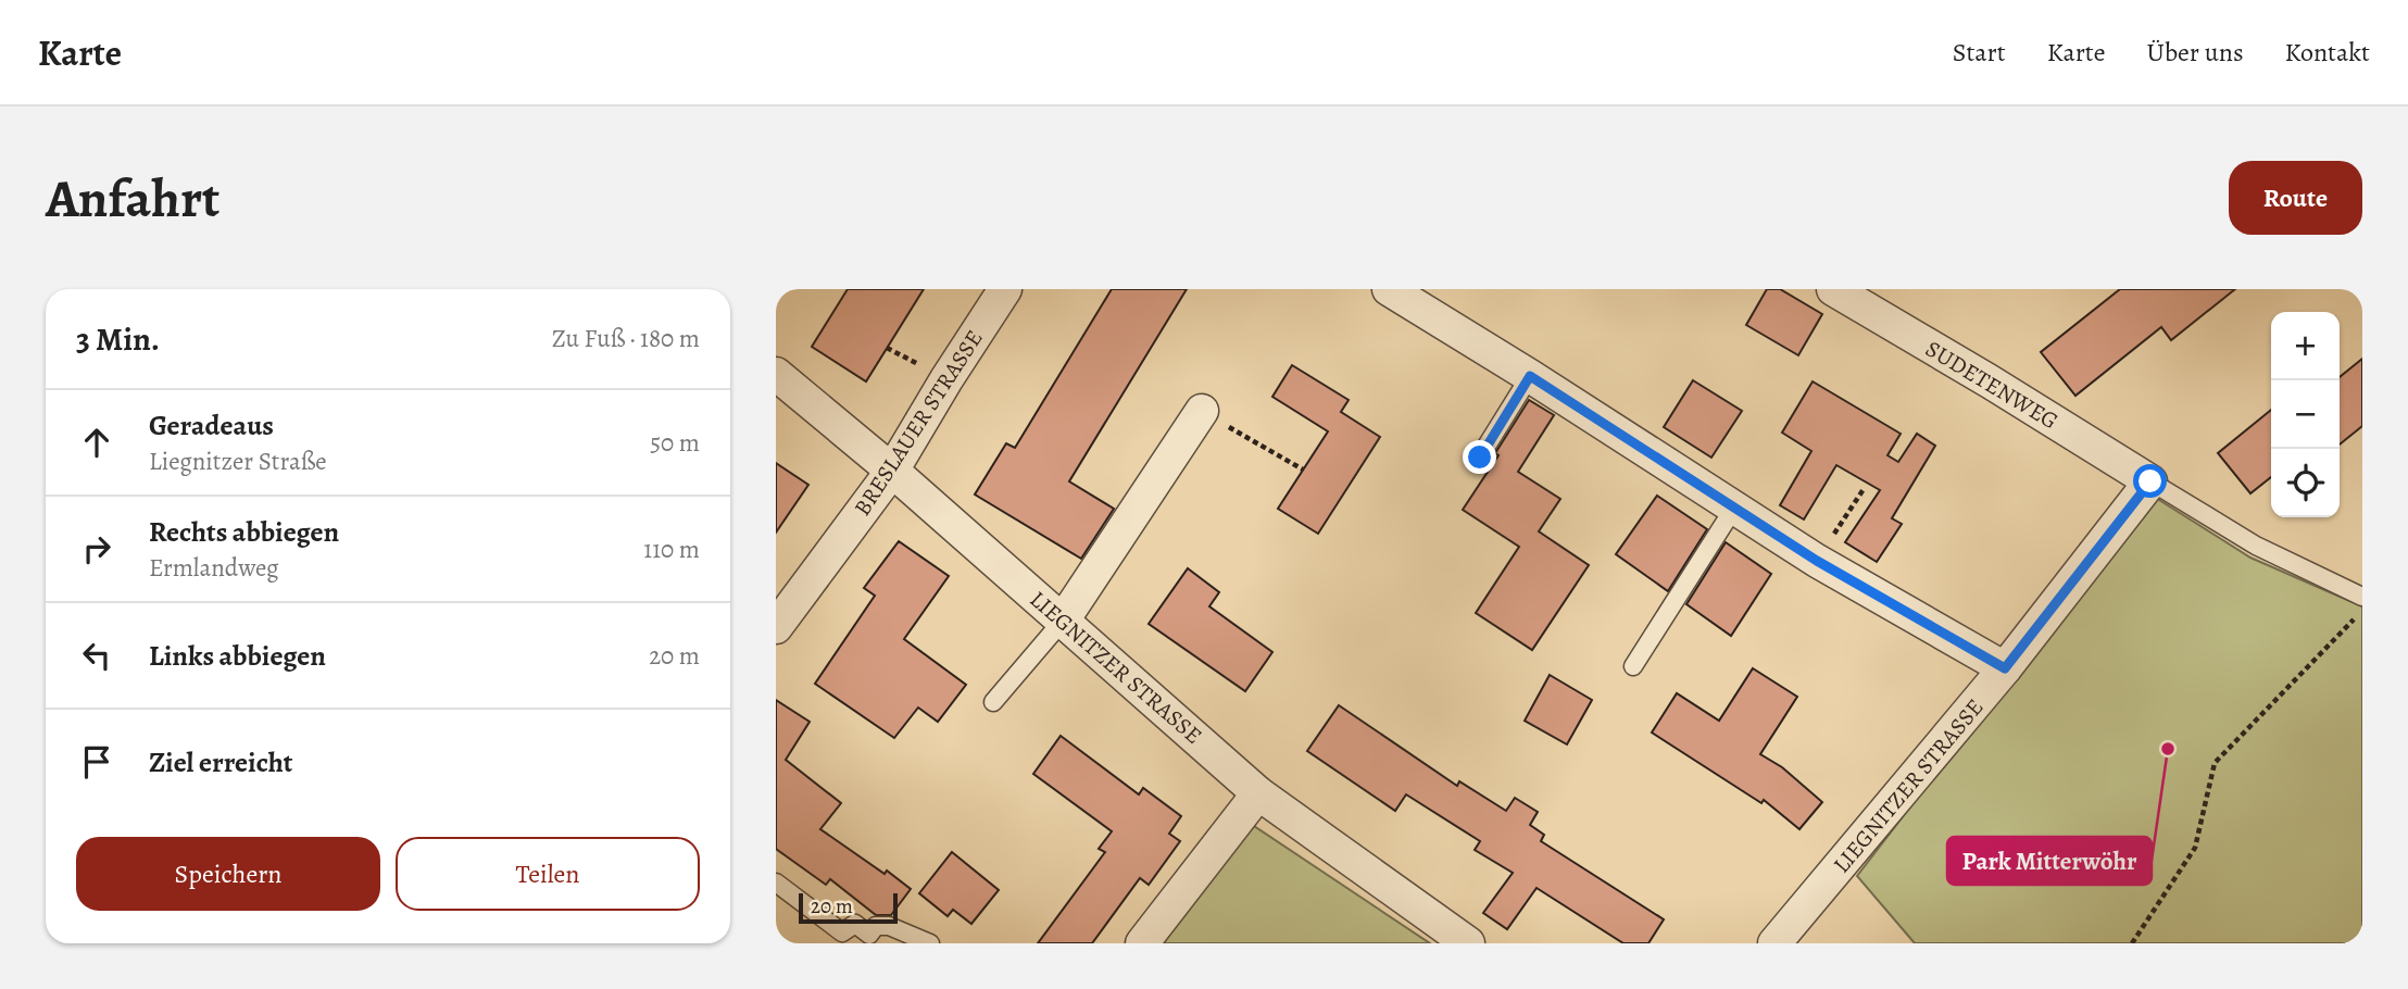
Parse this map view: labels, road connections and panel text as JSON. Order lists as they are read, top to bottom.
{
  "streets": {
    "street": ["SUDETENWEG", "BRESLAUER STRASSE", "LIEGNITZER STRASSE"]
  },
  "crossings": [
    ["SUDETENWEG", "LIEGNITZER STRASSE"],
    ["BRESLAUER STRASSE", "LIEGNITZER STRASSE"]
  ],
  "places": ["Park Mitterwöhr"],
  "scale_bar": "20 m",
  "page": {
    "header": "Karte",
    "nav": [
      "Start",
      "Karte",
      "Über uns",
      "Kontakt"
    ],
    "buttons": [
      "Route",
      ["Speichern", "Teilen"]
    ],
    "title": "Anfahrt",
    "heading": ["3 Min.", "Zu Fuß · 180 m"],
    "map_buttons": ["+", "−"],
    "list": [
      ["Geradeaus", "Liegnitzer Straße", "50 m"],
      ["Rechts abbiegen", "Ermlandweg", "110 m"],
      ["Links abbiegen", "20 m"],
      "Ziel erreicht"
    ],
    "scale": "20 m"
  }
}
